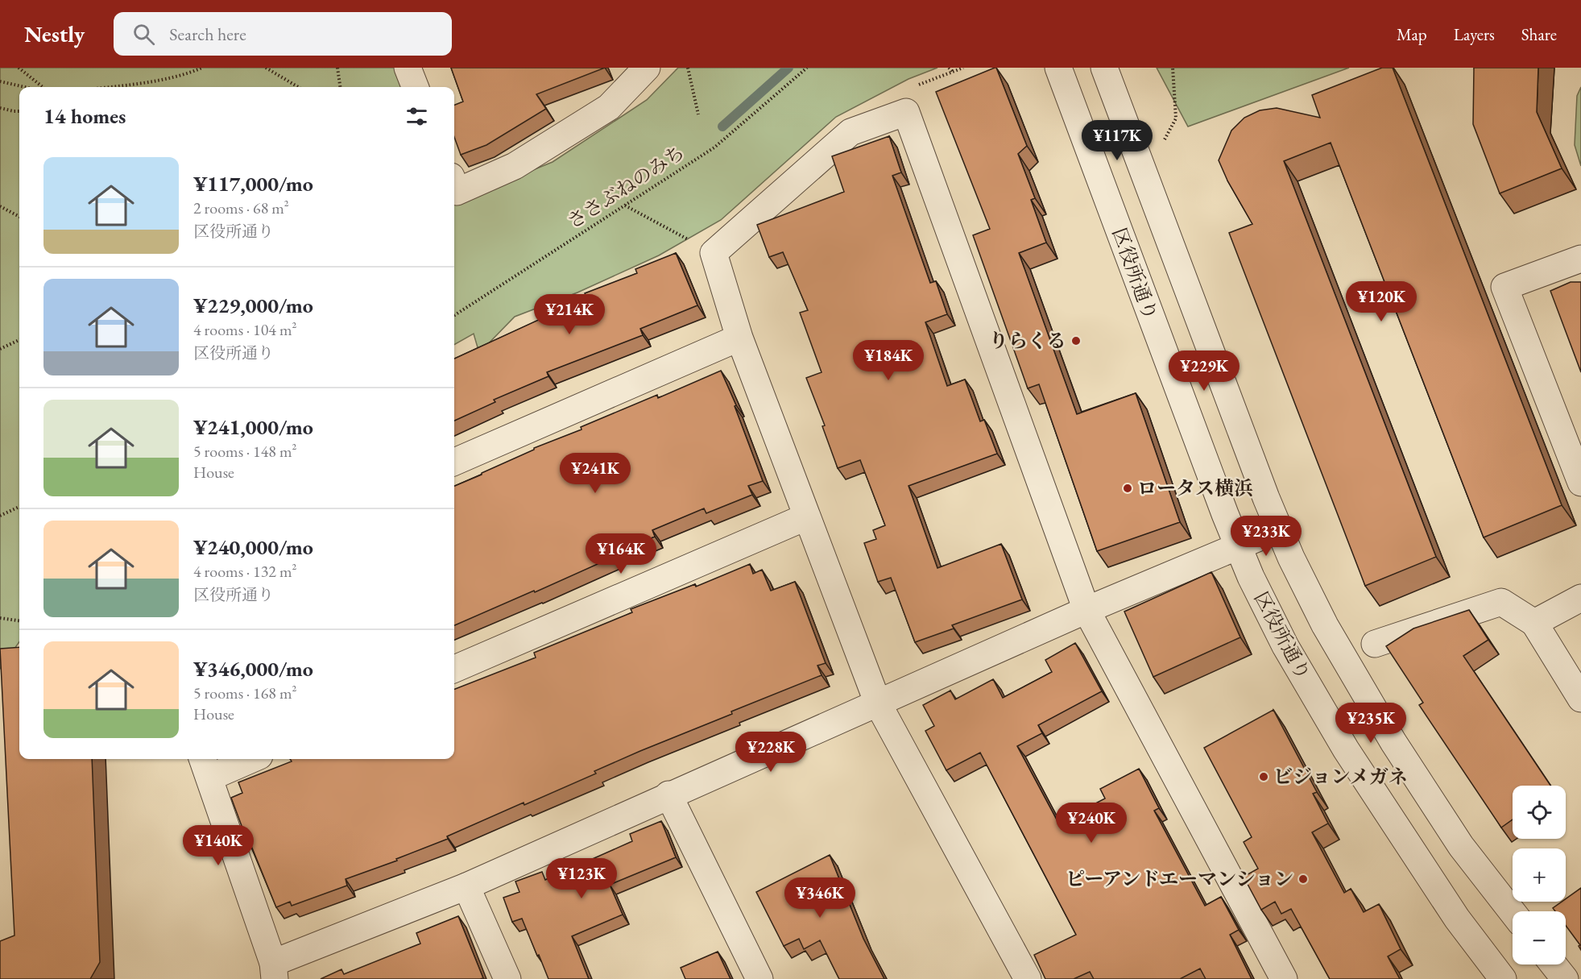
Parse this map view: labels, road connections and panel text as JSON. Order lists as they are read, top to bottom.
{
  "streets": {
    "street": ["区役所通り"],
    "path": ["ささぶねのみち"]
  },
  "places": [
    "りらくる",
    "ロータス横浜",
    "ビジョンメガネ",
    "ピーアンドエーマンション"
  ],
  "page": {
    "header": "Nestly",
    "search": "Search here",
    "nav": ["Map", "Layers", "Share"],
    "heading": "14 homes",
    "price": [
      "¥117K",
      "¥120K",
      "¥214K",
      "¥184K",
      "¥229K",
      "¥241K",
      "¥233K",
      "¥164K",
      "¥235K",
      "¥228K",
      "¥240K",
      "¥140K",
      "¥123K",
      "¥346K"
    ],
    "list": [
      {
        "name": "¥117,000/mo",
        "note": "2 rooms · 68 m² · 区役所通り"
      },
      {
        "name": "¥229,000/mo",
        "note": "4 rooms · 104 m² · 区役所通り"
      },
      {
        "name": "¥241,000/mo",
        "note": "5 rooms · 148 m² · House"
      },
      {
        "name": "¥240,000/mo",
        "note": "4 rooms · 132 m² · 区役所通り"
      },
      {
        "name": "¥346,000/mo",
        "note": "5 rooms · 168 m² · House"
      }
    ],
    "map_buttons": ["+", "−"]
  }
}
